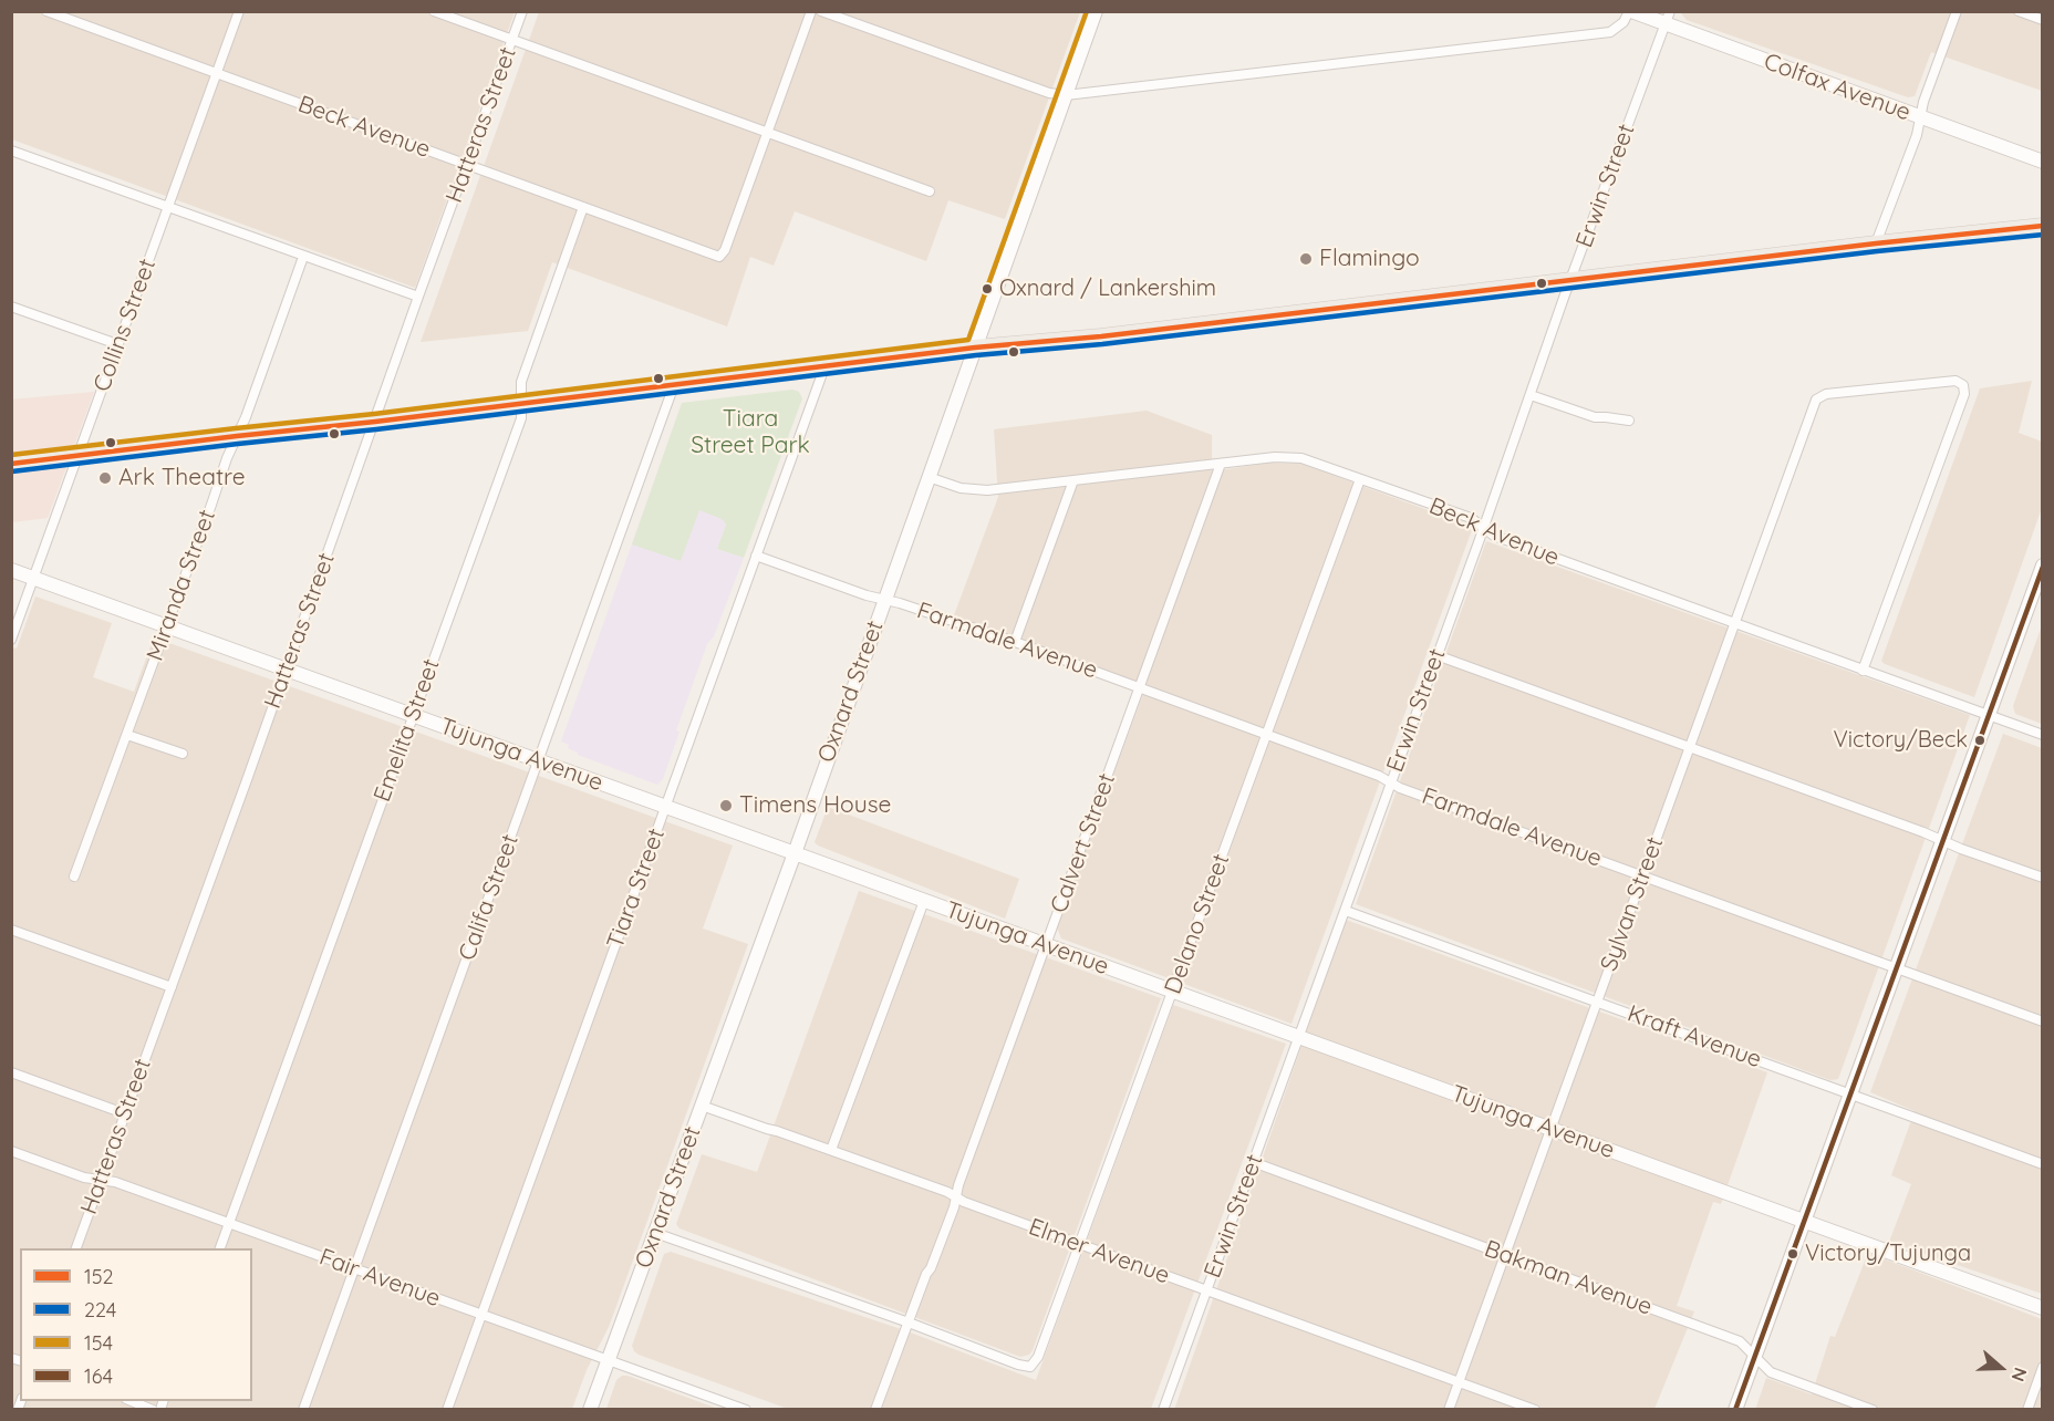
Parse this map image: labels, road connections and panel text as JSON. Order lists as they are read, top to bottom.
{
  "streets": {
    "main road": ["Colfax Avenue", "Oxnard Street", "Tujunga Avenue"],
    "street": [
      "Hatteras Street",
      "Beck Avenue",
      "Erwin Street",
      "Collins Street",
      "Miranda Street",
      "Farmdale Avenue",
      "Emelita Street",
      "Calvert Street",
      "Tiara Street",
      "Califa Street",
      "Sylvan Street",
      "Delano Street",
      "Kraft Avenue",
      "Elmer Avenue",
      "Fair Avenue",
      "Bakman Avenue"
    ]
  },
  "crossings": [
    ["Colfax Avenue", "Erwin Street"],
    ["Hatteras Street", "Beck Avenue"],
    ["Hatteras Street", "Tujunga Avenue"],
    ["Hatteras Street", "Fair Avenue"],
    ["Beck Avenue", "Erwin Street"],
    ["Beck Avenue", "Collins Street"],
    ["Beck Avenue", "Oxnard Street"],
    ["Beck Avenue", "Emelita Street"],
    ["Beck Avenue", "Calvert Street"],
    ["Beck Avenue", "Sylvan Street"],
    ["Beck Avenue", "Delano Street"],
    ["Erwin Street", "Farmdale Avenue"],
    ["Erwin Street", "Tujunga Avenue"],
    ["Erwin Street", "Kraft Avenue"],
    ["Erwin Street", "Elmer Avenue"],
    ["Erwin Street", "Bakman Avenue"],
    ["Collins Street", "Tujunga Avenue"],
    ["Miranda Street", "Tujunga Avenue"],
    ["Farmdale Avenue", "Oxnard Street"],
    ["Farmdale Avenue", "Calvert Street"],
    ["Farmdale Avenue", "Tiara Street"],
    ["Farmdale Avenue", "Sylvan Street"],
    ["Farmdale Avenue", "Delano Street"],
    ["Oxnard Street", "Tujunga Avenue"],
    ["Oxnard Street", "Elmer Avenue"],
    ["Oxnard Street", "Fair Avenue"],
    ["Emelita Street", "Tujunga Avenue"],
    ["Emelita Street", "Fair Avenue"],
    ["Tujunga Avenue", "Calvert Street"],
    ["Tujunga Avenue", "Tiara Street"],
    ["Tujunga Avenue", "Califa Street"],
    ["Tujunga Avenue", "Sylvan Street"],
    ["Tujunga Avenue", "Delano Street"],
    ["Calvert Street", "Delano Street"],
    ["Calvert Street", "Elmer Avenue"],
    ["Tiara Street", "Fair Avenue"],
    ["Califa Street", "Fair Avenue"],
    ["Sylvan Street", "Kraft Avenue"],
    ["Sylvan Street", "Elmer Avenue"],
    ["Sylvan Street", "Bakman Avenue"],
    ["Delano Street", "Elmer Avenue"]
  ],
  "parks": ["Tiara Street Park"],
  "places": [
    "Flamingo",
    "Oxnard / Lankershim",
    "Ark Theatre",
    "Victory/Beck",
    "Timens House",
    "Victory/Tujunga"
  ],
  "lines": [
    "transit line 154",
    "transit line 152",
    "transit line 224",
    "transit line 164"
  ],
  "legend": [
    "152",
    "224",
    "154",
    "164"
  ],
  "north": "right"
}
